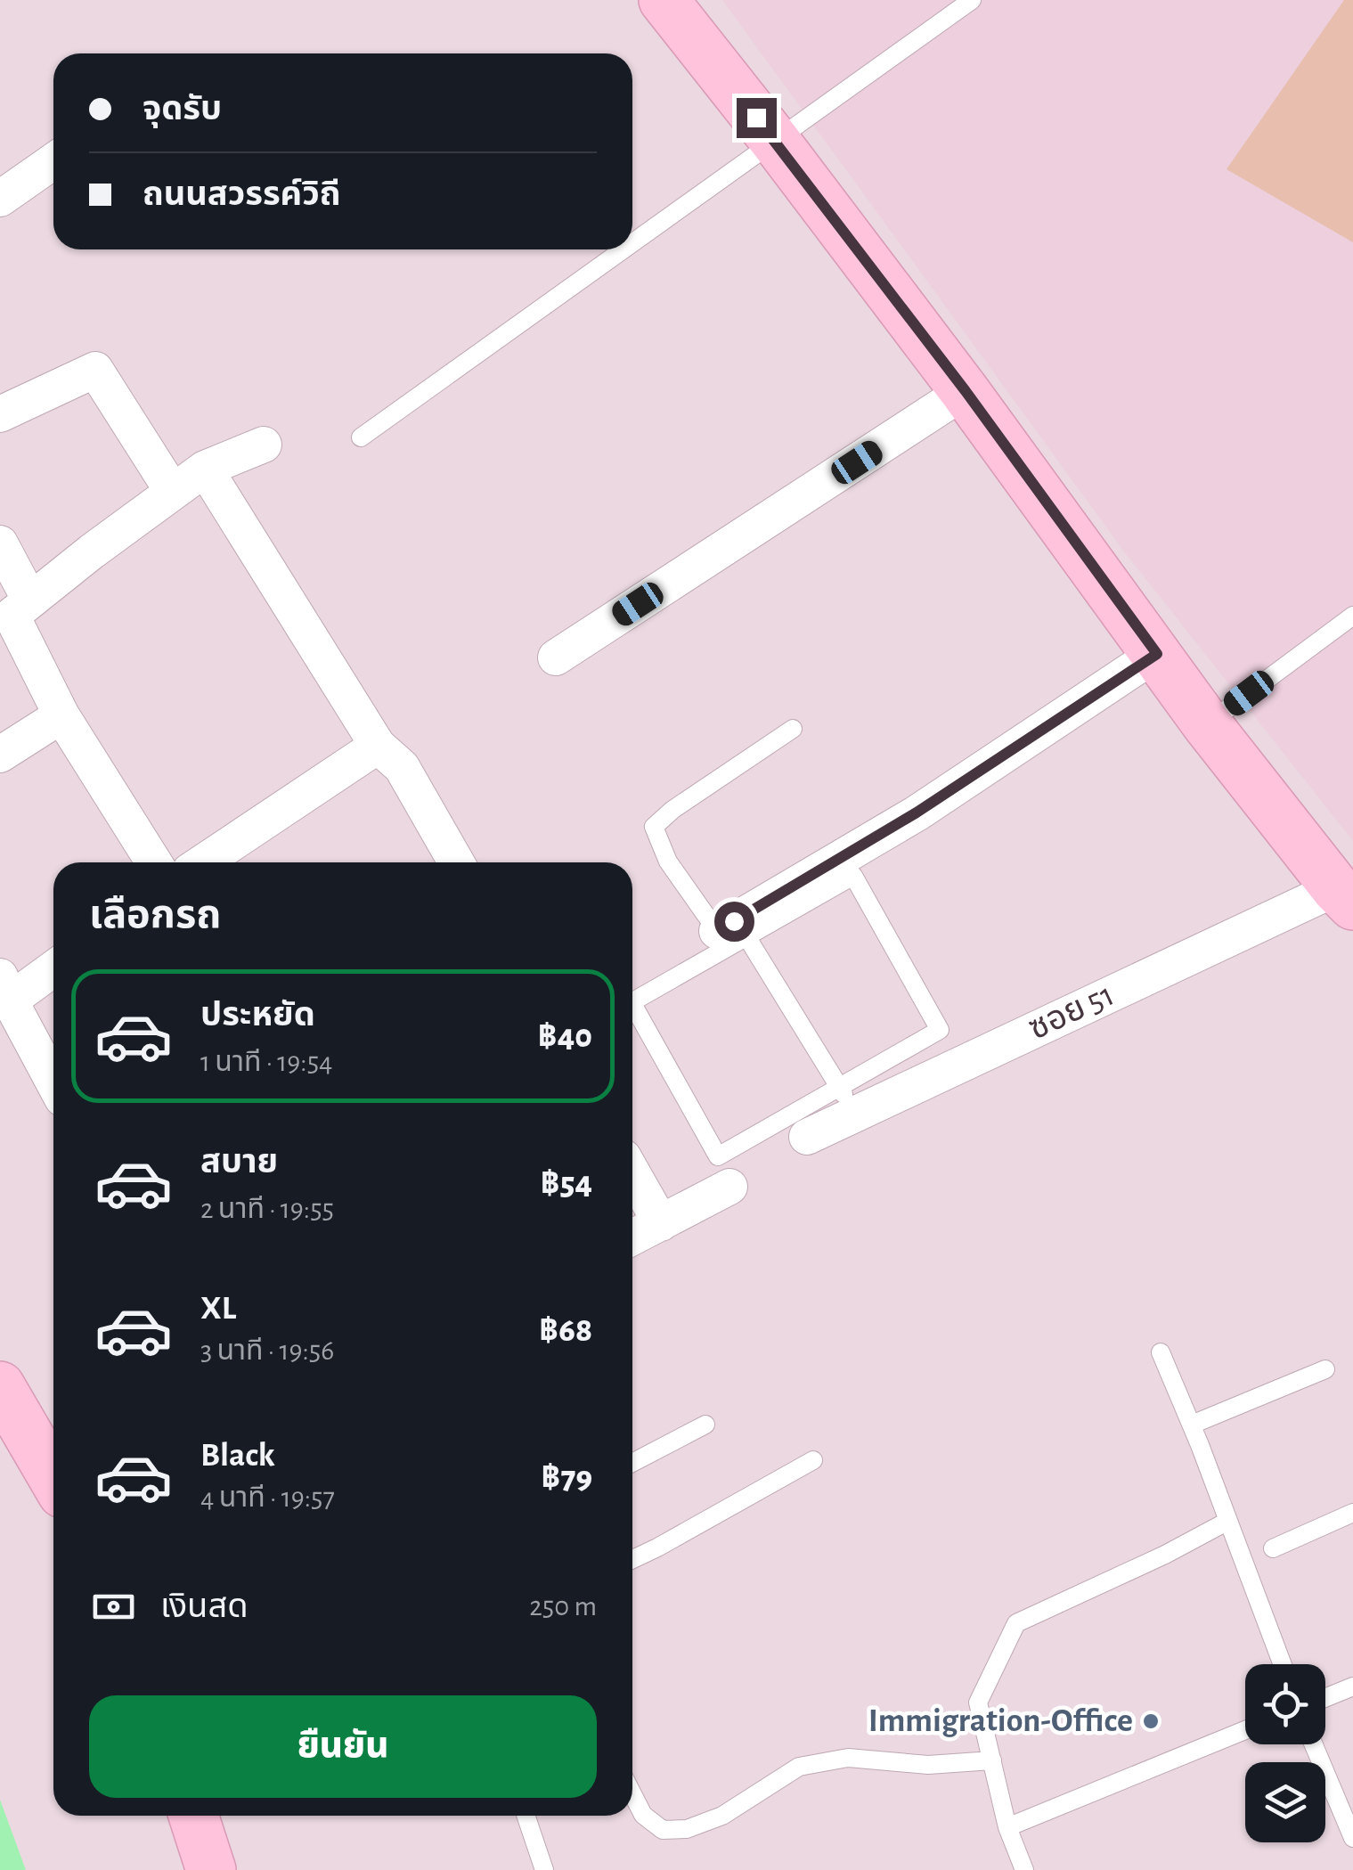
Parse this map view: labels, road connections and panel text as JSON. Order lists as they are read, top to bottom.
{
  "streets": {
    "street": ["ซอย 51"]
  },
  "places": ["Immigration-Office"],
  "page": {
    "banner": ["จุดรับ", "ถนนสวรรค์วิถี"],
    "heading": "เลือกรถ",
    "list": [
      {
        "name": "ประหยัด",
        "note": "1 นาที · 19:54",
        "value": "฿40"
      },
      {
        "name": "สบาย",
        "note": "2 นาที · 19:55",
        "value": "฿54"
      },
      {
        "name": "XL",
        "note": "3 นาที · 19:56",
        "value": "฿68"
      },
      {
        "name": "Black",
        "note": "4 นาที · 19:57",
        "value": "฿79"
      }
    ],
    "pay": ["เงินสด", "250 m"],
    "buttons": "ยืนยัน"
  }
}
